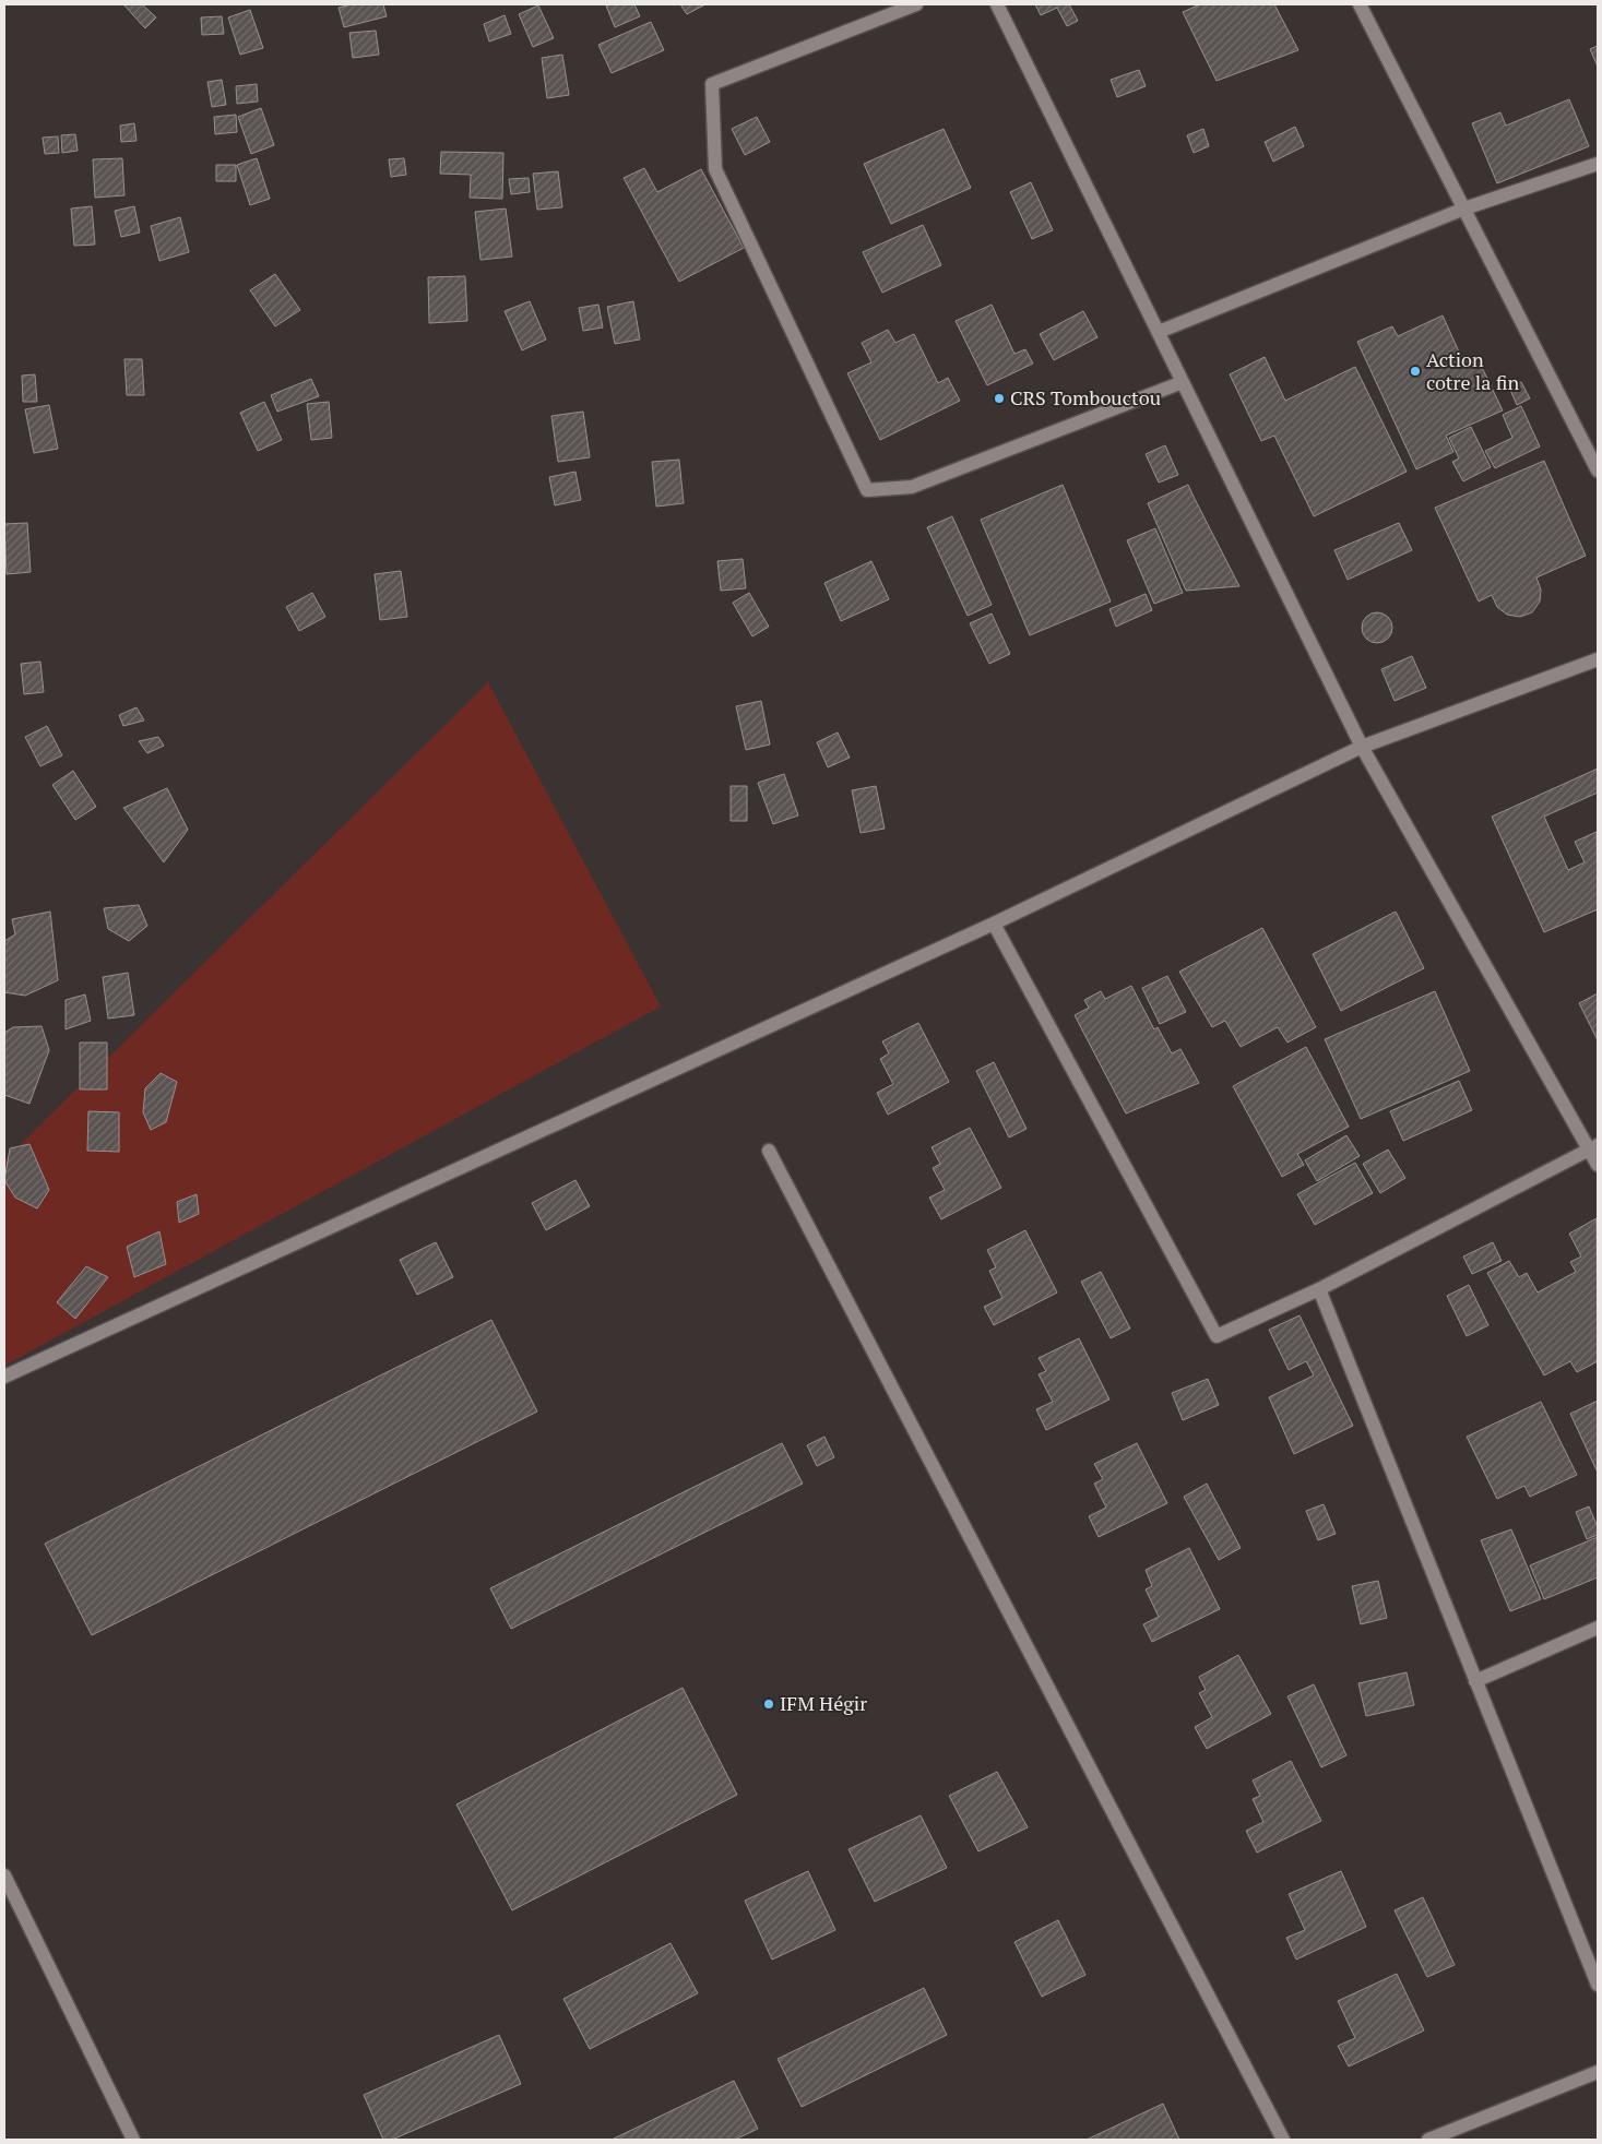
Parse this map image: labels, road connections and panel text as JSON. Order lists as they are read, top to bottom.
{
  "places": ["Action cotre la fin", "CRS Tombouctou", "IFM Hégir"]
}
